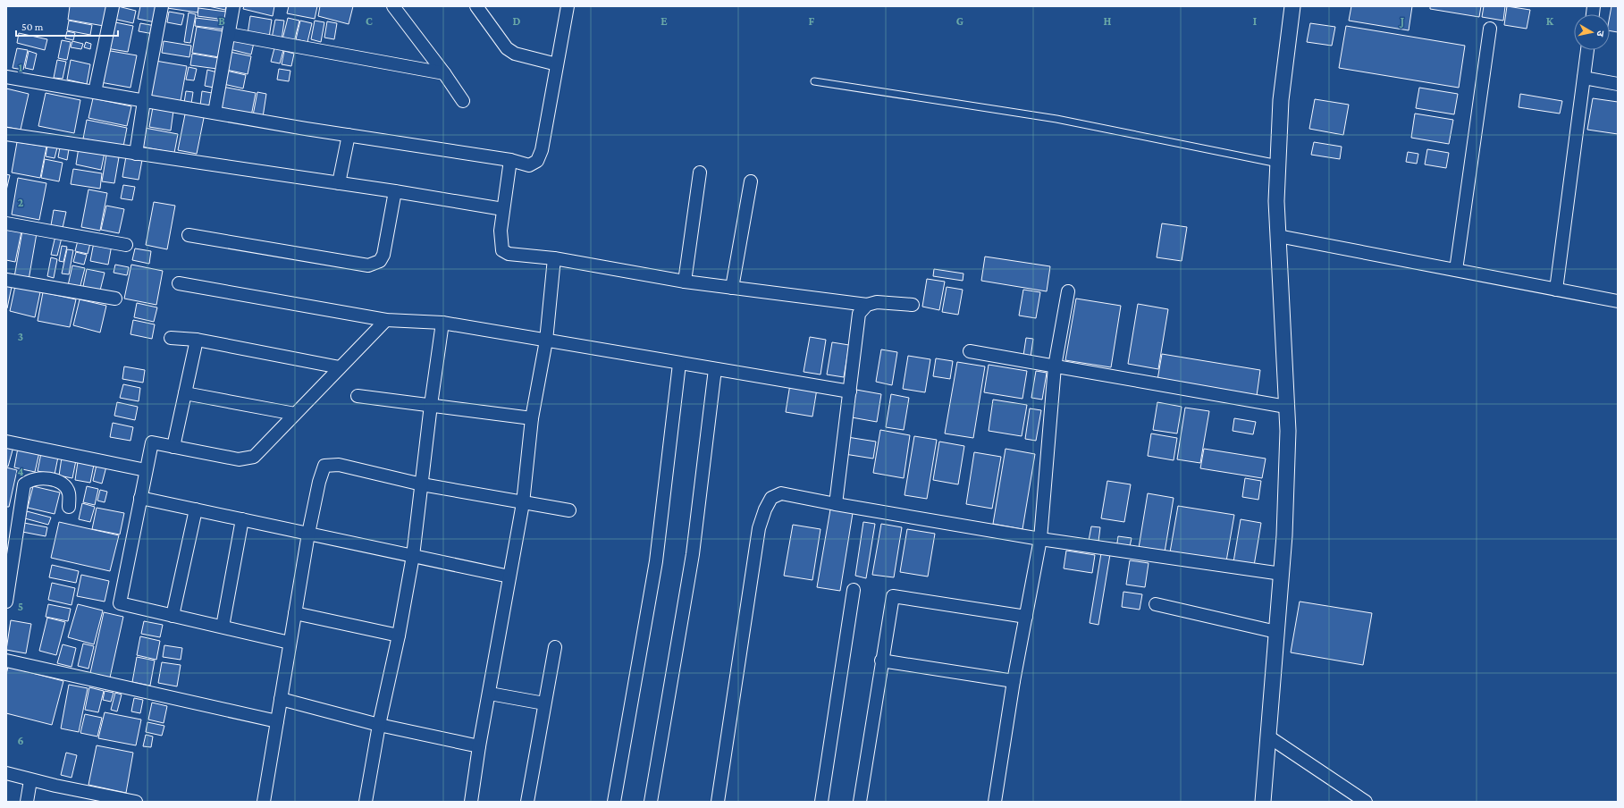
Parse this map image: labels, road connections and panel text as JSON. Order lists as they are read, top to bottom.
{
  "scale_bar": "50 m",
  "north": "right",
  "grid": {
    "columns": [
      "B",
      "C",
      "D",
      "E",
      "F",
      "G",
      "H",
      "I",
      "J",
      "K"
    ],
    "rows": [
      "1",
      "2",
      "3",
      "4",
      "5",
      "6"
    ]
  }
}
